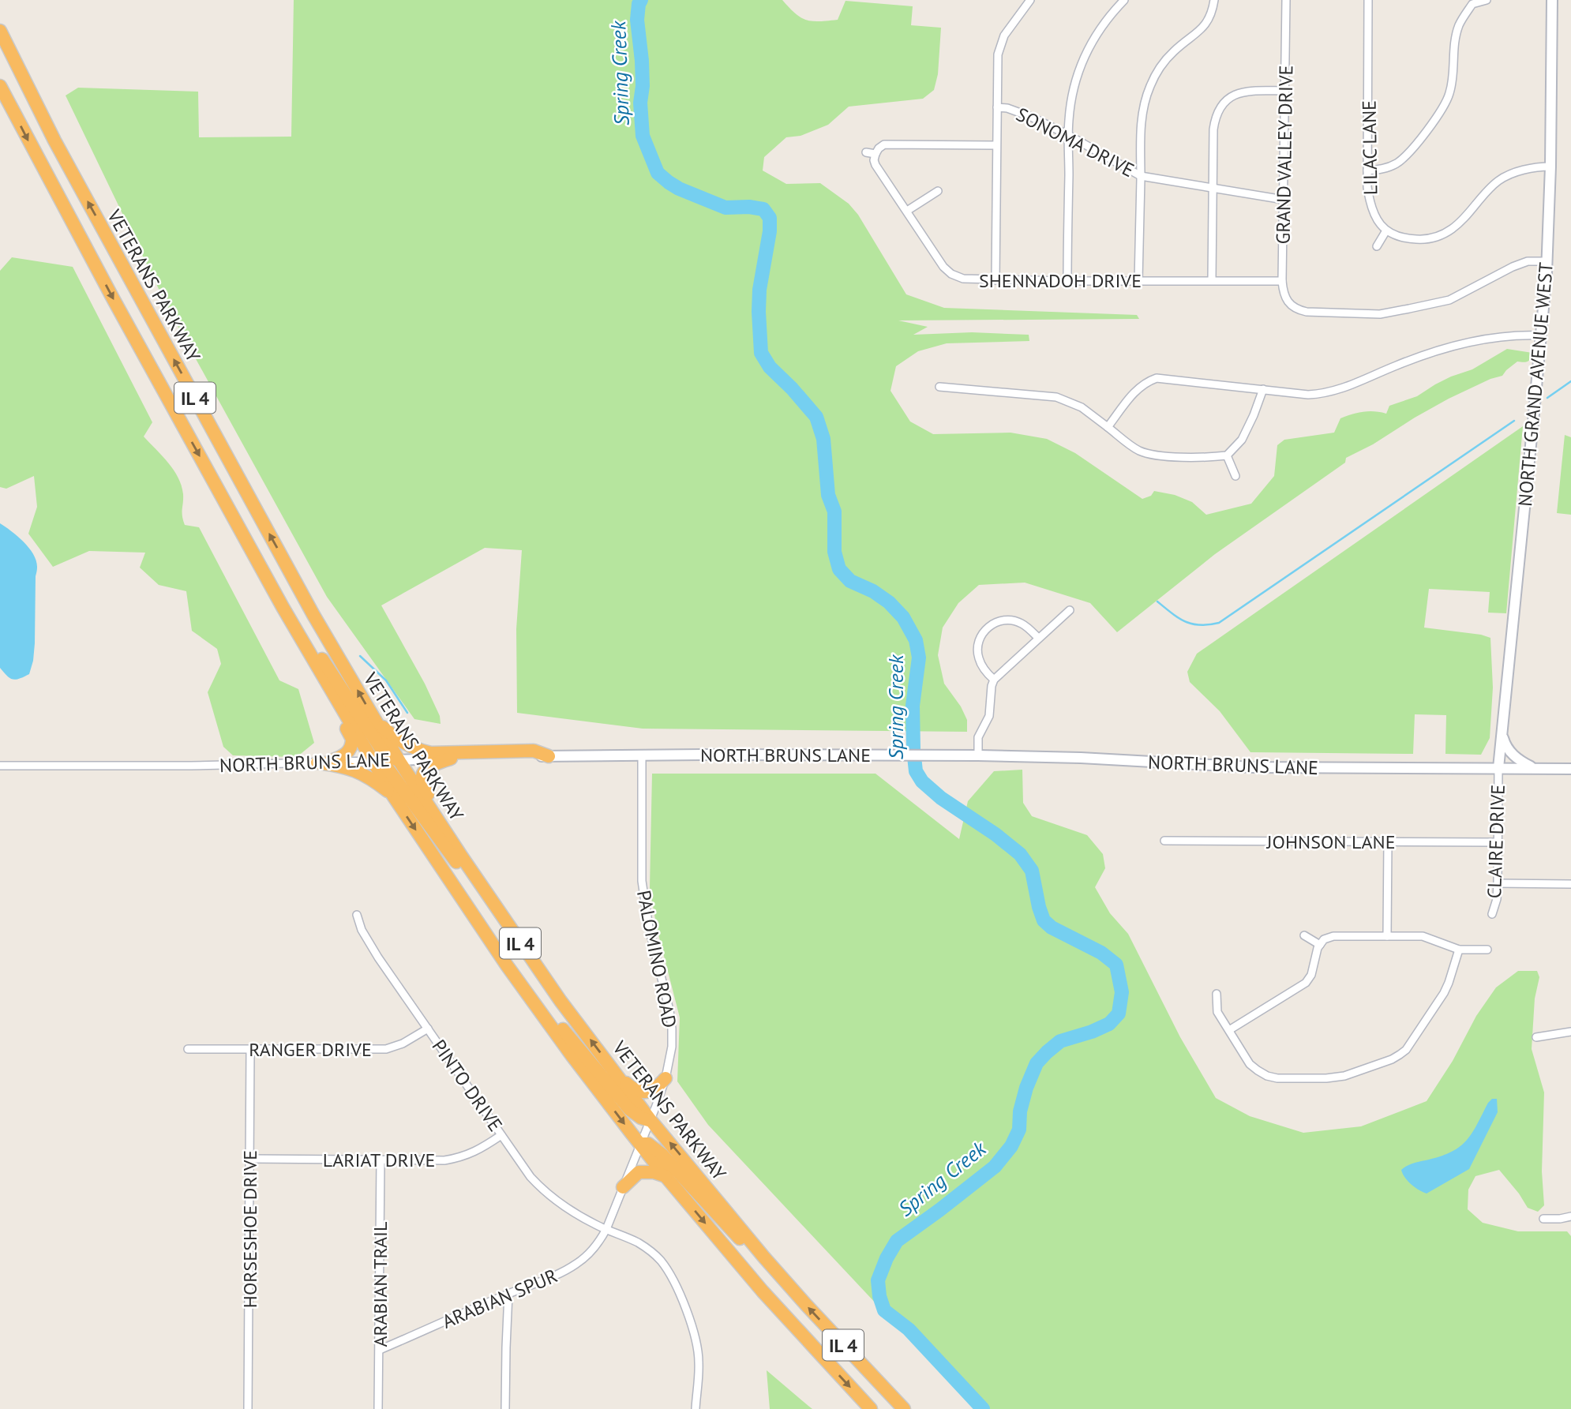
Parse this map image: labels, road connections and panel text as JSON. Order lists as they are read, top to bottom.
{
  "streets": {
    "highway": ["VETERANS PARKWAY", "IL 4"],
    "main road": ["NORTH GRAND AVENUE WEST", "NORTH BRUNS LANE"],
    "street": [
      "SONOMA DRIVE",
      "LILAC LANE",
      "GRAND VALLEY DRIVE",
      "SHENNADOH DRIVE",
      "JOHNSON LANE",
      "CLAIRE DRIVE",
      "PALOMINO ROAD",
      "RANGER DRIVE",
      "PINTO DRIVE",
      "LARIAT DRIVE",
      "HORSESHOE DRIVE",
      "ARABIAN TRAIL",
      "ARABIAN SPUR"
    ]
  },
  "crossings": [
    ["SONOMA DRIVE", "GRAND VALLEY DRIVE"],
    ["SONOMA DRIVE", "SHENNADOH DRIVE"],
    ["GRAND VALLEY DRIVE", "SHENNADOH DRIVE"],
    ["GRAND VALLEY DRIVE", "NORTH GRAND AVENUE WEST"],
    ["VETERANS PARKWAY", "NORTH BRUNS LANE"],
    ["VETERANS PARKWAY", "PALOMINO ROAD"],
    ["NORTH GRAND AVENUE WEST", "NORTH BRUNS LANE"],
    ["NORTH GRAND AVENUE WEST", "CLAIRE DRIVE"],
    ["IL 4", "NORTH BRUNS LANE"],
    ["IL 4", "PALOMINO ROAD"],
    ["NORTH BRUNS LANE", "CLAIRE DRIVE"],
    ["NORTH BRUNS LANE", "PALOMINO ROAD"],
    ["JOHNSON LANE", "CLAIRE DRIVE"],
    ["PALOMINO ROAD", "PINTO DRIVE"],
    ["PALOMINO ROAD", "ARABIAN SPUR"],
    ["RANGER DRIVE", "PINTO DRIVE"],
    ["RANGER DRIVE", "HORSESHOE DRIVE"],
    ["PINTO DRIVE", "LARIAT DRIVE"],
    ["PINTO DRIVE", "ARABIAN SPUR"],
    ["LARIAT DRIVE", "HORSESHOE DRIVE"],
    ["LARIAT DRIVE", "ARABIAN TRAIL"],
    ["ARABIAN TRAIL", "ARABIAN SPUR"]
  ],
  "water": ["Spring Creek"]
}
